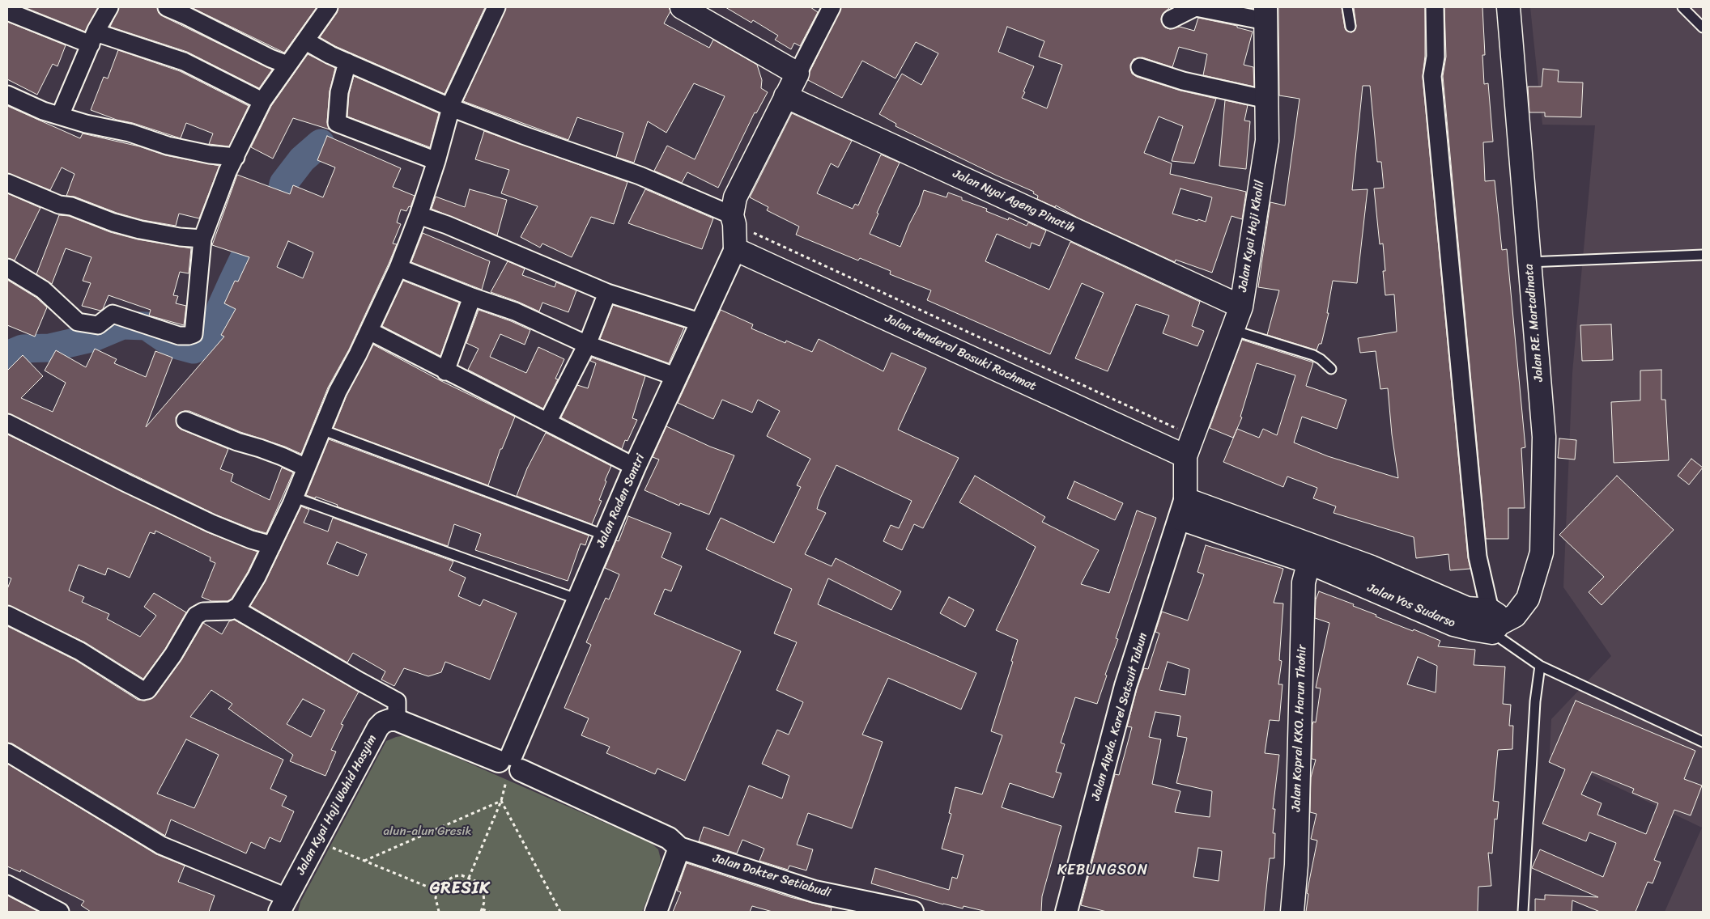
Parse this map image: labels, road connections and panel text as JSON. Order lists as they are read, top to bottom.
{
  "streets": {
    "main road": [
      "Jalan Nyai Ageng Pinatih",
      "Jalan Kyai Haji Kholil",
      "Jalan RE. Martadinata",
      "Jalan Jenderal Basuki Rachmat",
      "Jalan Yos Sudarso",
      "Jalan Kopral KKO. Harun Thohir"
    ],
    "street": [
      "Jalan Raden Santri",
      "Jalan Aipda. Karel Satsuit Tubun",
      "Jalan Kyai Haji Wahid Hasyim",
      "Jalan Dokter Setiabudi"
    ]
  },
  "crossings": [
    ["Jalan Nyai Ageng Pinatih", "Jalan Kyai Haji Kholil"],
    ["Jalan Kyai Haji Kholil", "Jalan Jenderal Basuki Rachmat"],
    ["Jalan RE. Martadinata", "Jalan Yos Sudarso"],
    ["Jalan Jenderal Basuki Rachmat", "Jalan Raden Santri"],
    ["Jalan Yos Sudarso", "Jalan Aipda. Karel Satsuit Tubun"],
    ["Jalan Yos Sudarso", "Jalan Kopral KKO. Harun Thohir"]
  ],
  "districts": ["KEBUNGSON", "GRESIK"],
  "parks": ["alun-alun Gresik"]
}
